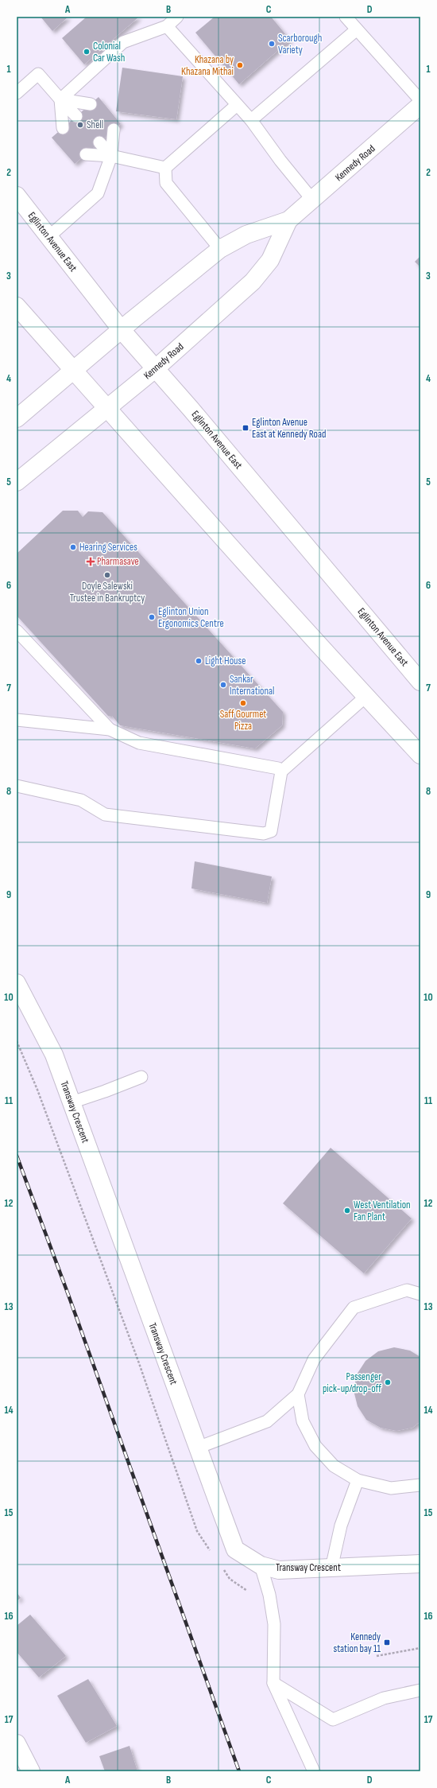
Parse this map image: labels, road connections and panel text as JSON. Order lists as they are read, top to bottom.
{
  "streets": {
    "main road": ["Kennedy Road", "Eglinton Avenue East", "Transway Crescent"]
  },
  "crossings": [
    ["Kennedy Road", "Eglinton Avenue East"]
  ],
  "places": {
    "other": [
      "Scarborough Variety",
      "Colonial Car Wash",
      "Khazana by Khazana Mithai",
      "Shell",
      "Hearing Services",
      "Doyle Salewski Trustee in Bankruptcy",
      "Eglinton Union Ergonomics Centre",
      "Light House",
      "Sankar International",
      "Saff Gourmet Pizza",
      "West Ventilation Fan Plant",
      "Passenger pick-up/drop-off"
    ],
    "transit": ["Eglinton Avenue East at Kennedy Road", "Kennedy station bay 11"],
    "health": ["Pharmasave"]
  },
  "grid": {
    "columns": [
      "A",
      "B",
      "C",
      "D"
    ],
    "rows": [
      "1",
      "2",
      "3",
      "4",
      "5",
      "6",
      "7",
      "8",
      "9",
      "10",
      "11",
      "12",
      "13",
      "14",
      "15",
      "16",
      "17"
    ]
  }
}
